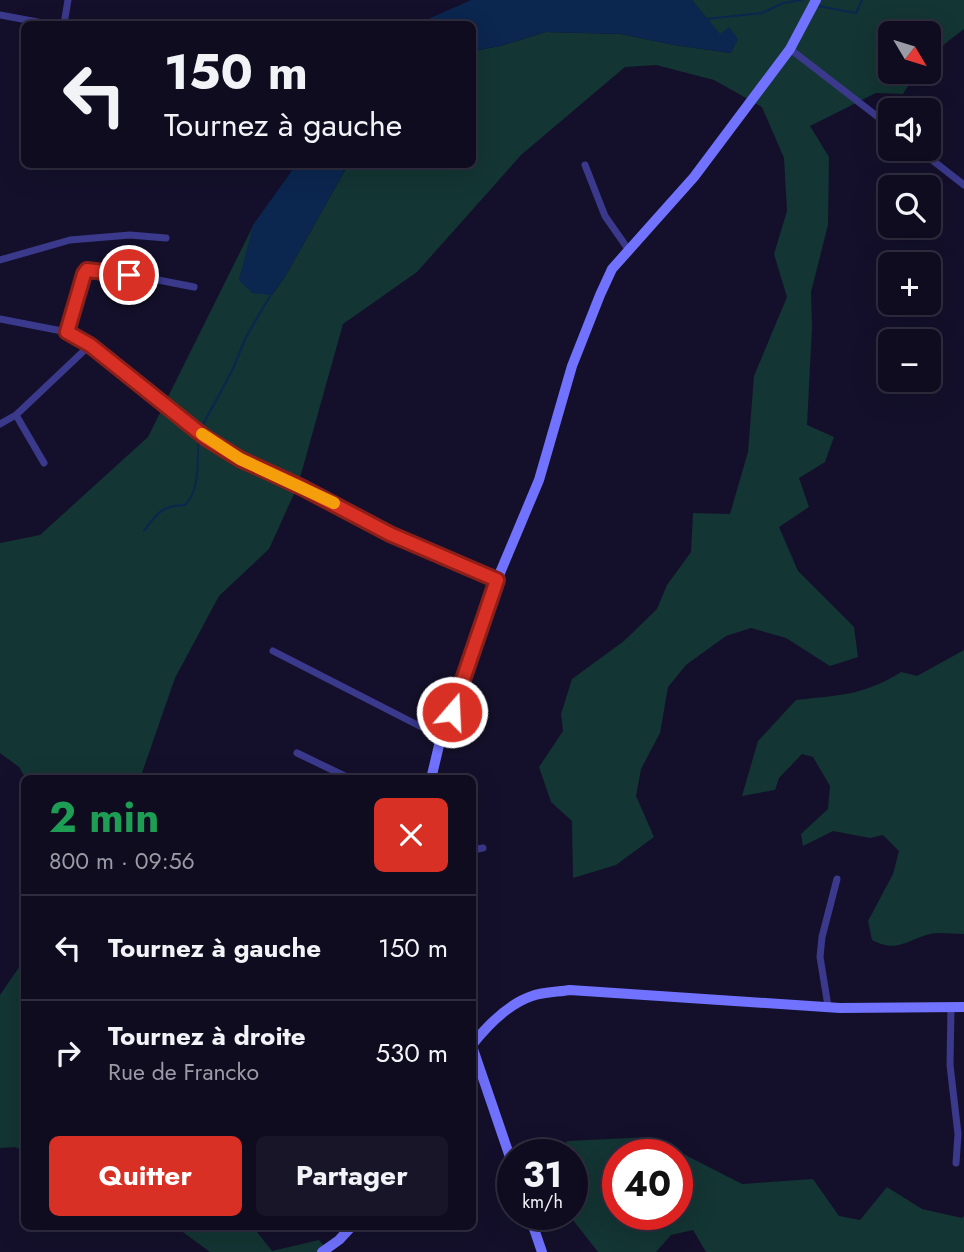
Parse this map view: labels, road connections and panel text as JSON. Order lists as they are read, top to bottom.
{
  "north": "bottom right",
  "page": {
    "map_buttons": ["+", "−"],
    "turn": ["150 m", "Tournez à gauche"],
    "heading": ["2 min", "800 m · 09:56"],
    "list": [
      {
        "name": "Tournez à gauche",
        "value": "150 m"
      },
      {
        "name": "Tournez à droite",
        "note": "Rue de Francko",
        "value": "530 m"
      }
    ],
    "buttons": ["Quitter", "Partager"],
    "speed": "31 km/h",
    "limit": "40"
  }
}
